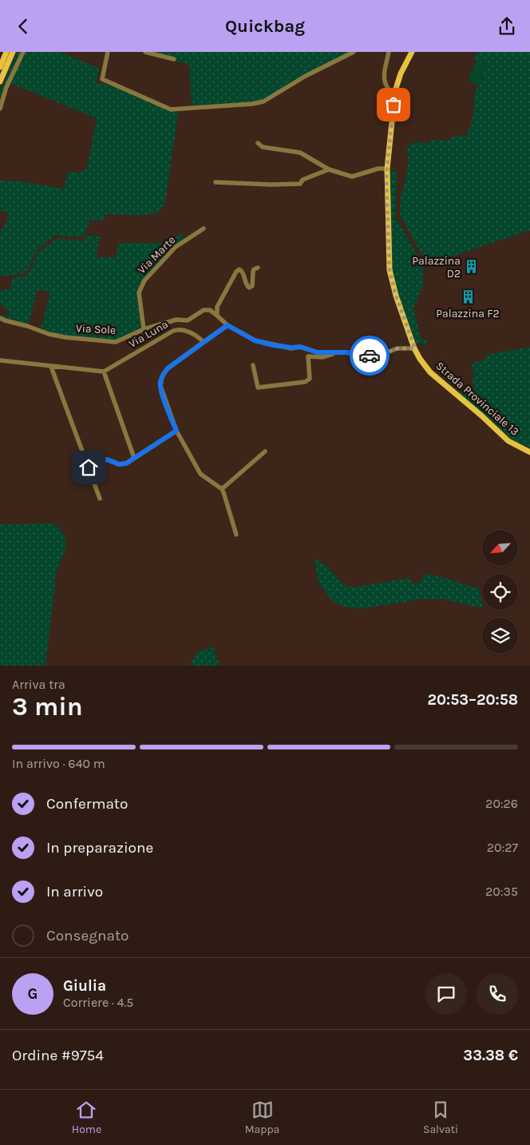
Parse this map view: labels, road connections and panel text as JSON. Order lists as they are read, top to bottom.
{
  "streets": {
    "main road": ["Strada Provinciale 13"],
    "street": ["Via Marte", "Via Sole", "Via Luna"]
  },
  "crossings": [
    ["Via Marte", "Via Sole"]
  ],
  "places": {
    "building": ["Palazzina D2", "Palazzina F2"]
  },
  "north": "bottom left",
  "page": {
    "header": "Quickbag",
    "heading": ["3 min", "Arriva tra", "20:53–20:58"],
    "panel": [
      "Giulia",
      "Corriere · 4.5",
      "Ordine #9754",
      "33.38 €"
    ],
    "bar": "In arrivo · 640 m",
    "list": [
      ["Confermato", "20:26"],
      ["In preparazione", "20:27"],
      ["In arrivo", "20:35"],
      "Consegnato"
    ],
    "round": "G",
    "tabs": ["Home", "Mappa", "Salvati"]
  }
}
